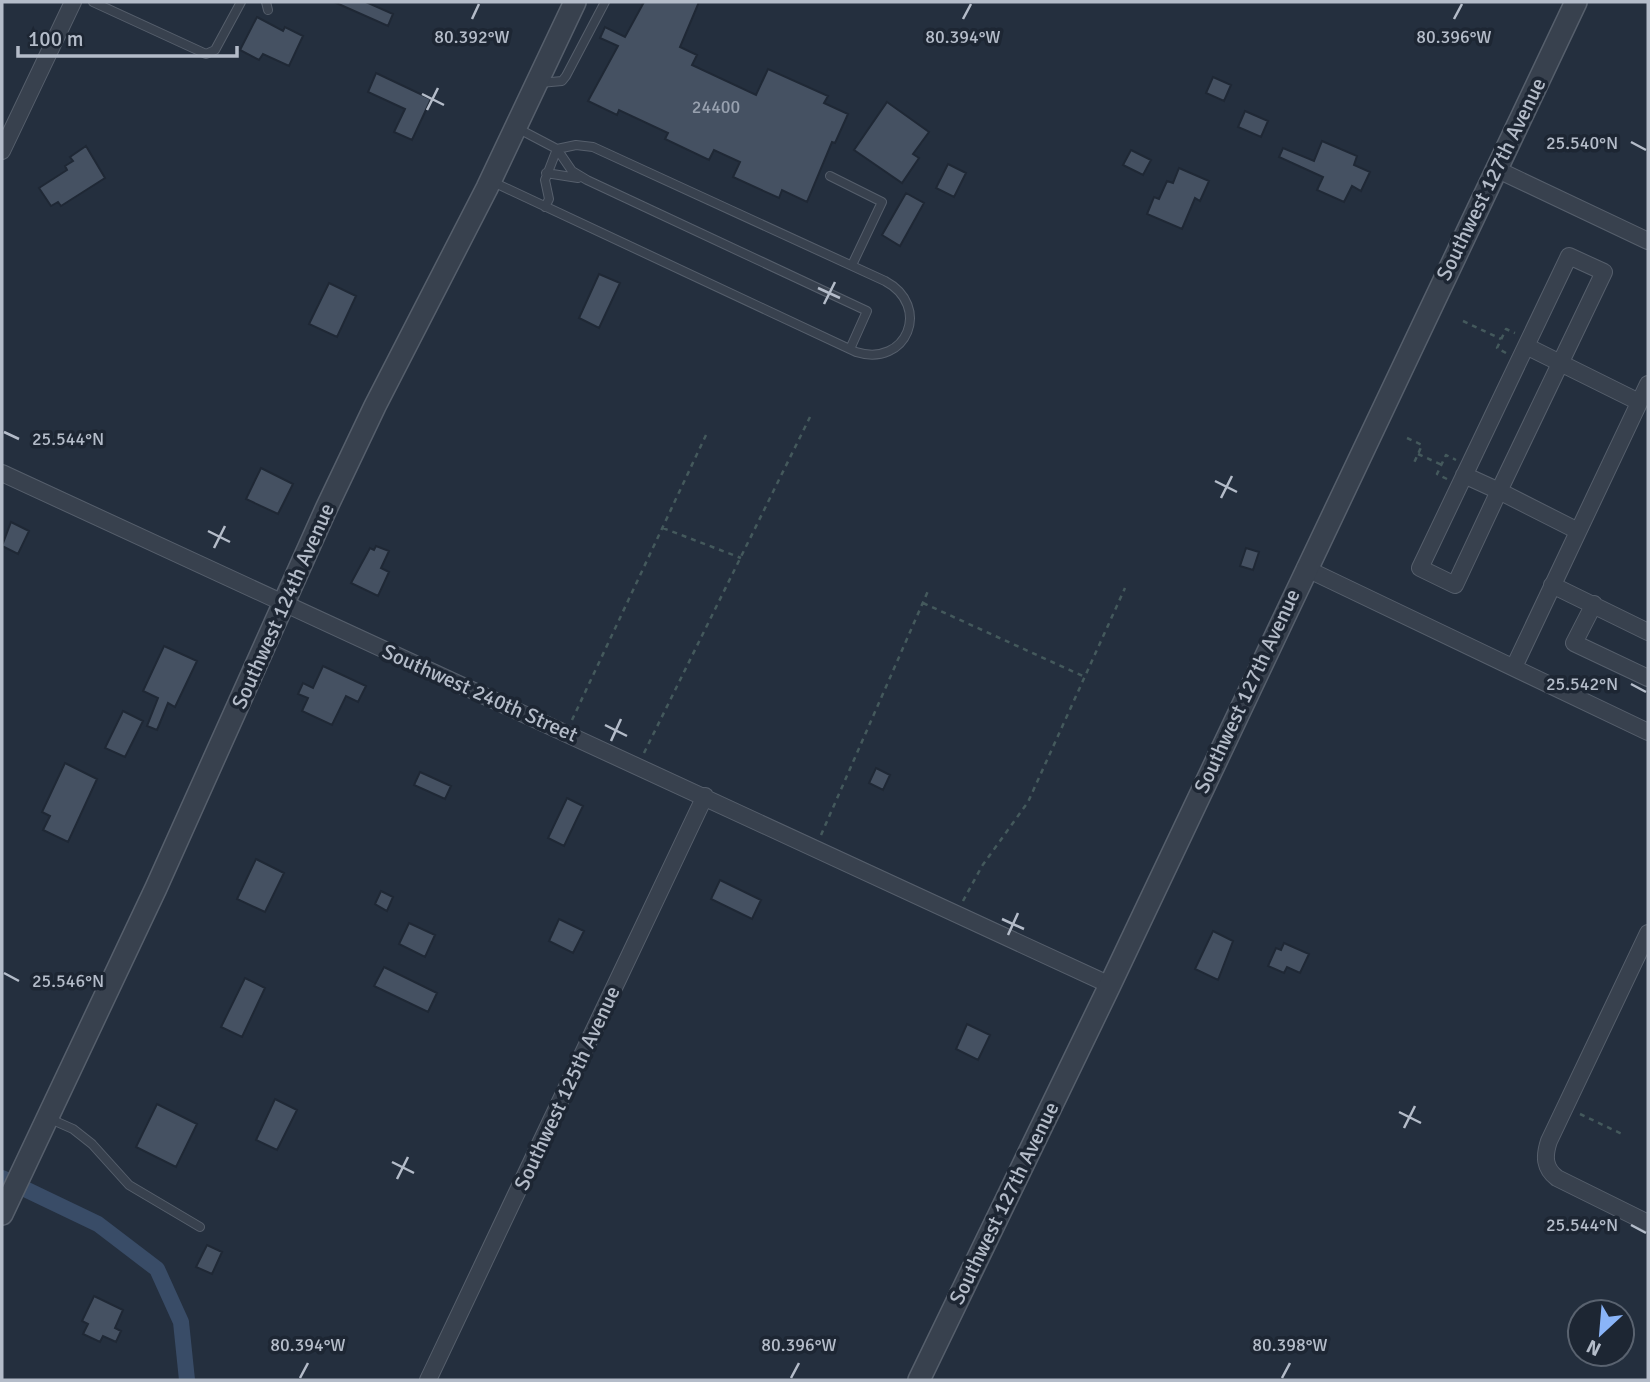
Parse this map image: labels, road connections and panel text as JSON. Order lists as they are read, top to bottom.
{
  "streets": {
    "street": [
      "Southwest 127th Avenue",
      "Southwest 124th Avenue",
      "Southwest 240th Street",
      "Southwest 125th Avenue"
    ]
  },
  "crossings": [
    ["Southwest 127th Avenue", "Southwest 240th Street"],
    ["Southwest 124th Avenue", "Southwest 240th Street"],
    ["Southwest 240th Street", "Southwest 125th Avenue"]
  ],
  "house_numbers": ["24400"],
  "scale_bar": "100 m",
  "north": "bottom left",
  "coordinates": [
    "80.394°W",
    "80.392°W",
    "80.396°W",
    "25.540°N",
    "25.544°N",
    "25.542°N",
    "25.546°N",
    "80.398°W"
  ]
}
